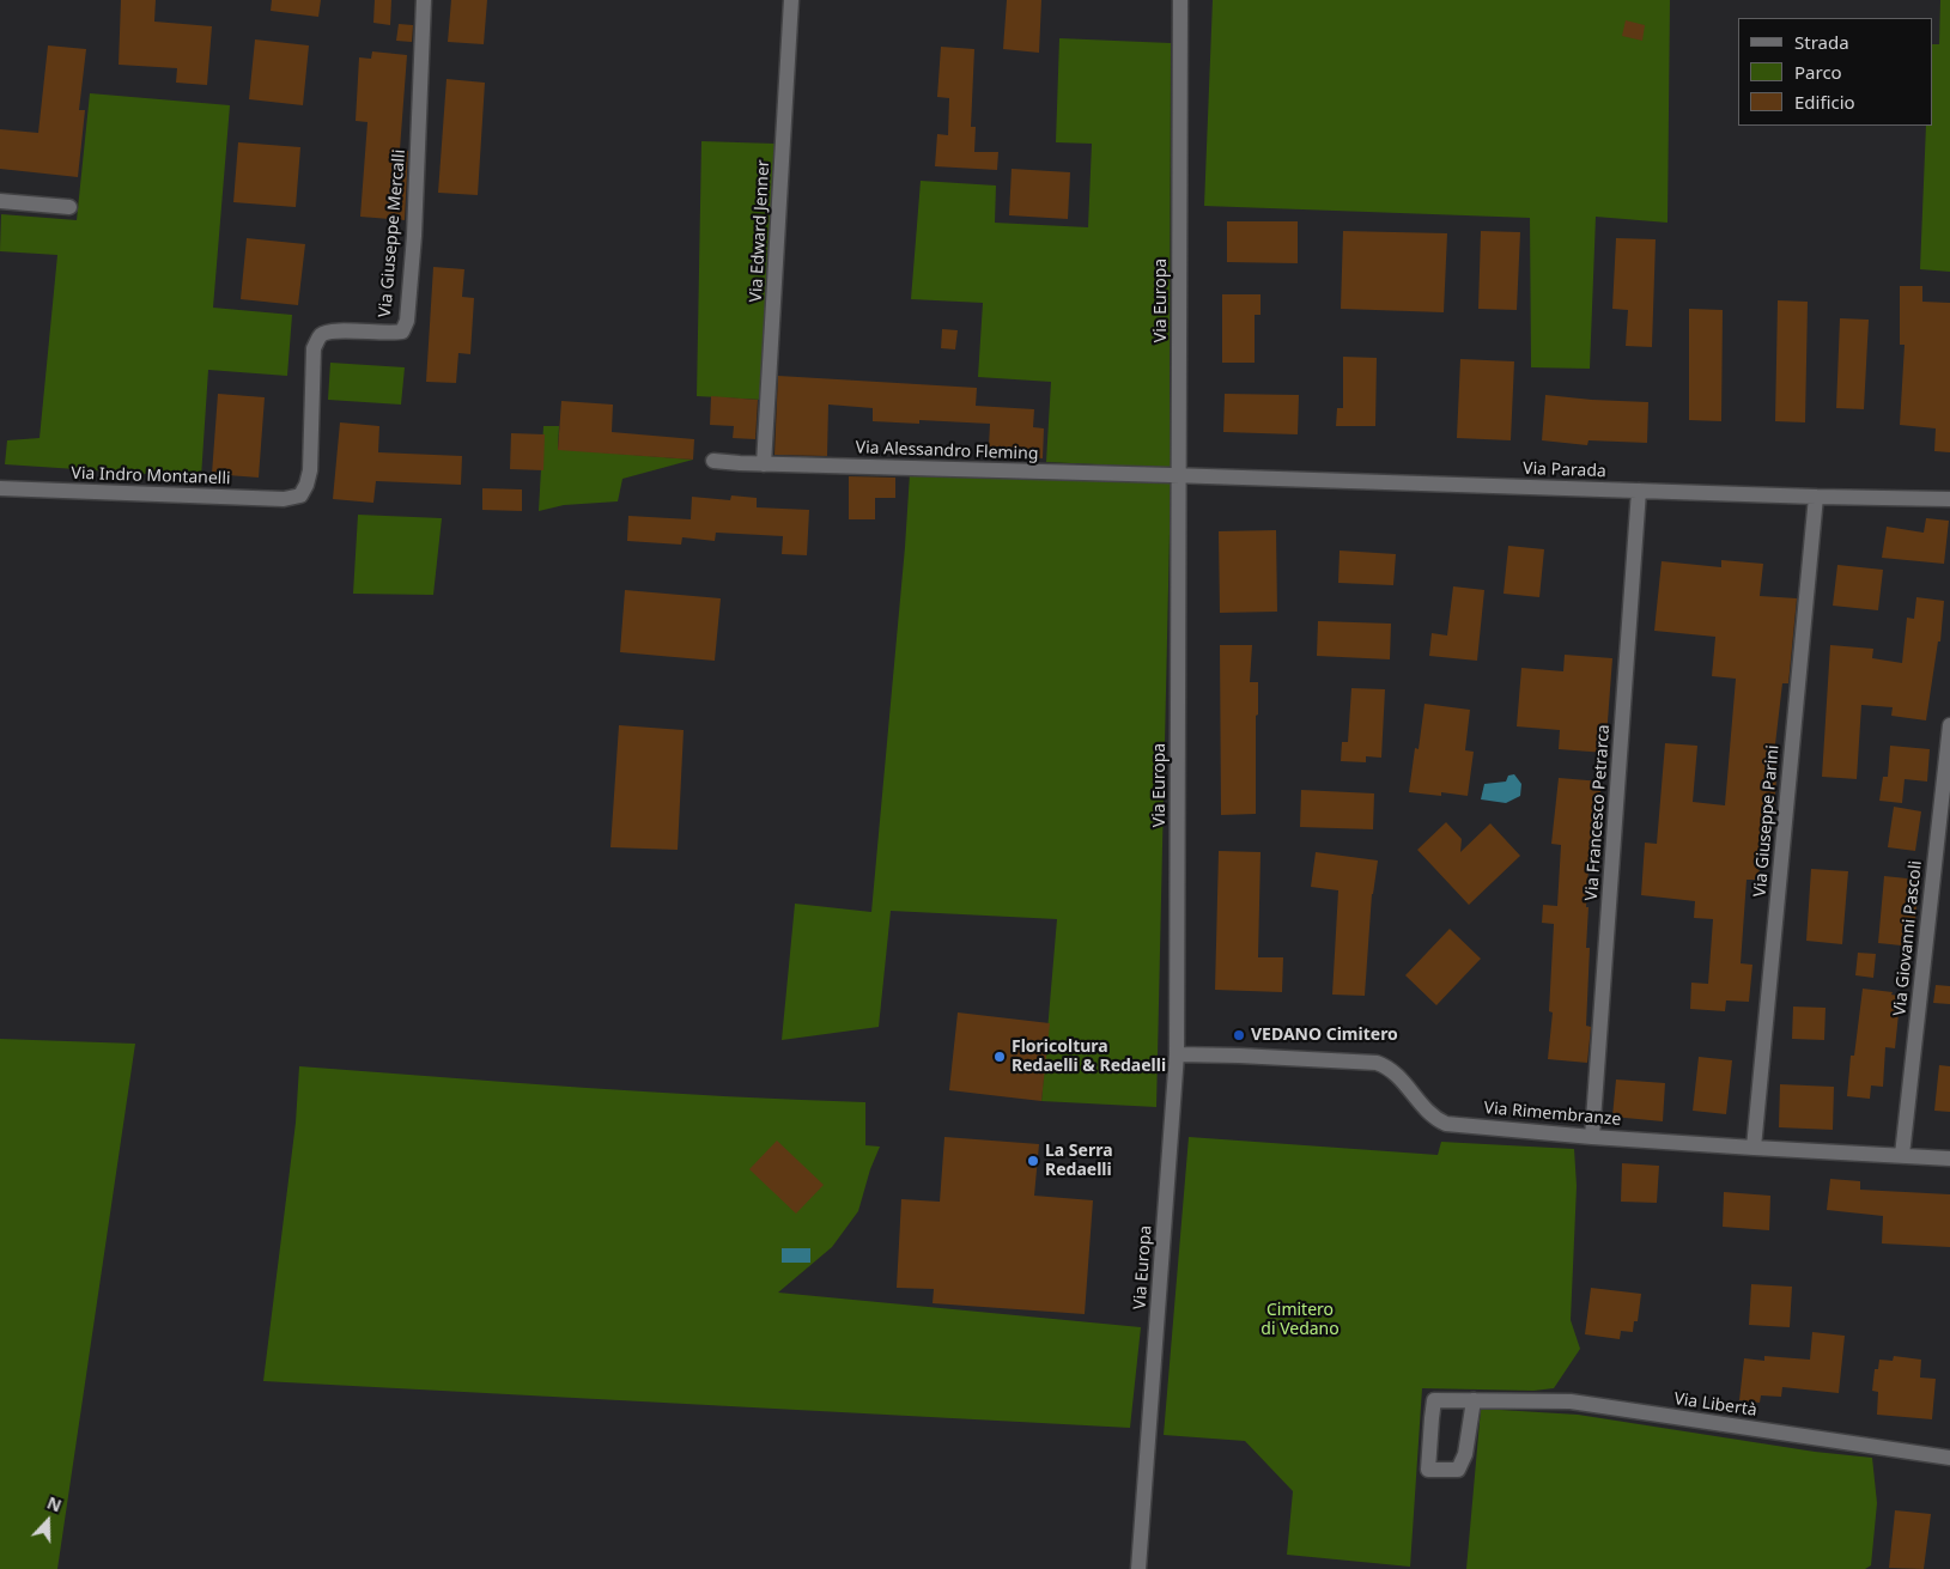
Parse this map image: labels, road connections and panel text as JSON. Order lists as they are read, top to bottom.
{
  "streets": {
    "street": [
      "Via Edward Jenner",
      "Via Giuseppe Mercalli",
      "Via Europa",
      "Via Alessandro Fleming",
      "Via Parada",
      "Via Indro Montanelli",
      "Via Francesco Petrarca",
      "Via Giuseppe Parini",
      "Via Giovanni Pascoli",
      "Via Rimembranze",
      "Via Libertà"
    ]
  },
  "crossings": [
    ["Via Edward Jenner", "Via Alessandro Fleming"],
    ["Via Giuseppe Mercalli", "Via Indro Montanelli"],
    ["Via Europa", "Via Alessandro Fleming"],
    ["Via Europa", "Via Parada"],
    ["Via Europa", "Via Rimembranze"],
    ["Via Alessandro Fleming", "Via Parada"],
    ["Via Parada", "Via Francesco Petrarca"],
    ["Via Parada", "Via Giuseppe Parini"],
    ["Via Francesco Petrarca", "Via Rimembranze"],
    ["Via Giuseppe Parini", "Via Rimembranze"],
    ["Via Giovanni Pascoli", "Via Rimembranze"]
  ],
  "parks": ["Cimitero di Vedano"],
  "places": ["VEDANO Cimitero", "Floricoltura Redaelli & Redaelli", "La Serra Redaelli"],
  "legend": ["Strada", "Parco", "Edificio"],
  "north": "top"
}
